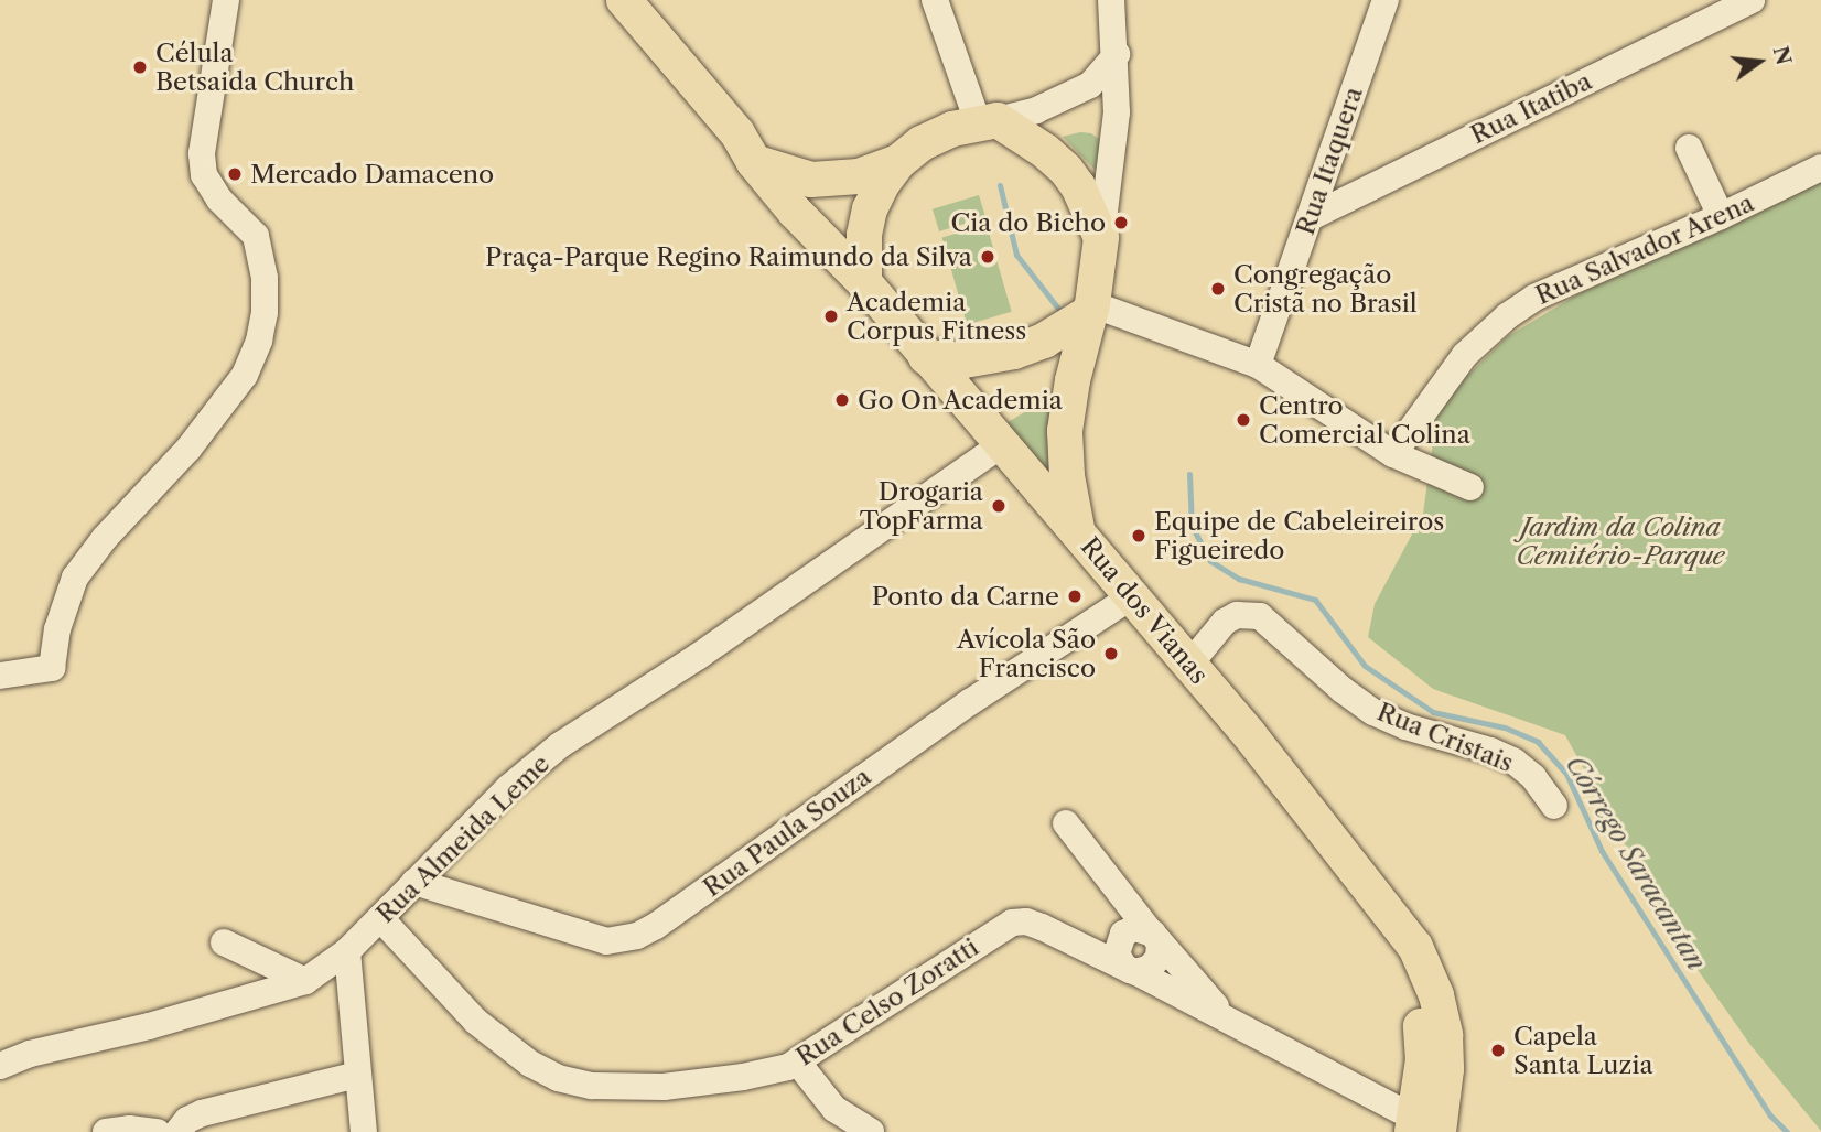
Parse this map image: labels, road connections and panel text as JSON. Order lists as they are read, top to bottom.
{
  "streets": {
    "main road": ["Rua dos Vianas"],
    "street": [
      "Rua Itatiba",
      "Rua Itaquera",
      "Rua Salvador Arena",
      "Rua Cristais",
      "Rua Paula Souza",
      "Rua Almeida Leme",
      "Rua Celso Zoratti"
    ]
  },
  "crossings": [
    ["Rua Itatiba", "Rua Itaquera"],
    ["Rua dos Vianas", "Rua Cristais"],
    ["Rua dos Vianas", "Rua Paula Souza"],
    ["Rua dos Vianas", "Rua Celso Zoratti"],
    ["Rua Paula Souza", "Rua Almeida Leme"],
    ["Rua Almeida Leme", "Rua Celso Zoratti"]
  ],
  "water": ["Córrego Saracantan"],
  "parks": ["Jardim da Colina Cemitério-Parque"],
  "places": [
    "Célula Betsaida Church",
    "Mercado Damaceno",
    "Cia do Bicho",
    "Praça-Parque Regino Raimundo da Silva",
    "Congregação Cristã no Brasil",
    "Academia Corpus Fitness",
    "Go On Academia",
    "Centro Comercial Colina",
    "Drogaria TopFarma",
    "Equipe de Cabeleireiros Figueiredo",
    "Ponto da Carne",
    "Avícola São Francisco",
    "Capela Santa Luzia"
  ],
  "north": "right"
}
